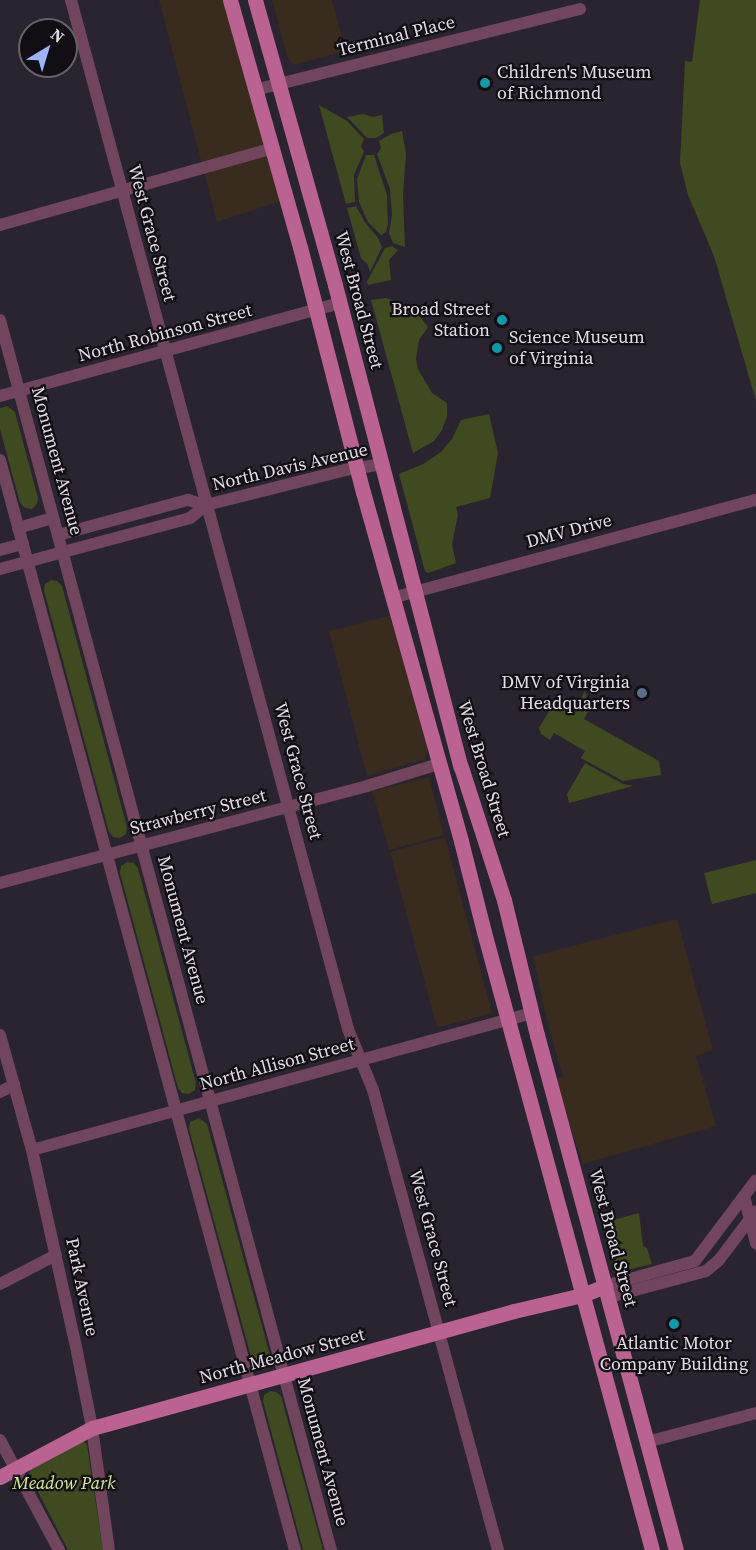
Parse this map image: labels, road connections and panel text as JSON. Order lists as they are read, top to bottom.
{
  "streets": {
    "main road": ["West Broad Street", "North Meadow Street"],
    "street": [
      "Terminal Place",
      "West Grace Street",
      "North Robinson Street",
      "Monument Avenue",
      "North Davis Avenue",
      "DMV Drive",
      "Strawberry Street",
      "North Allison Street",
      "Park Avenue"
    ]
  },
  "crossings": [
    ["Terminal Place", "West Broad Street"],
    ["West Grace Street", "North Robinson Street"],
    ["West Grace Street", "North Davis Avenue"],
    ["West Grace Street", "Strawberry Street"],
    ["West Grace Street", "North Allison Street"],
    ["West Grace Street", "North Meadow Street"],
    ["West Broad Street", "North Robinson Street"],
    ["West Broad Street", "North Davis Avenue"],
    ["West Broad Street", "DMV Drive"],
    ["West Broad Street", "North Allison Street"],
    ["West Broad Street", "North Meadow Street"],
    ["North Robinson Street", "Monument Avenue"],
    ["Monument Avenue", "North Davis Avenue"],
    ["Monument Avenue", "Strawberry Street"],
    ["Monument Avenue", "North Allison Street"],
    ["Monument Avenue", "North Meadow Street"],
    ["North Allison Street", "Park Avenue"],
    ["Park Avenue", "North Meadow Street"]
  ],
  "parks": ["Meadow Park"],
  "places": [
    "Children's Museum of Richmond",
    "Broad Street Station",
    "Science Museum of Virginia",
    "DMV of Virginia Headquarters",
    "Atlantic Motor Company Building"
  ],
  "north": "top right"
}
